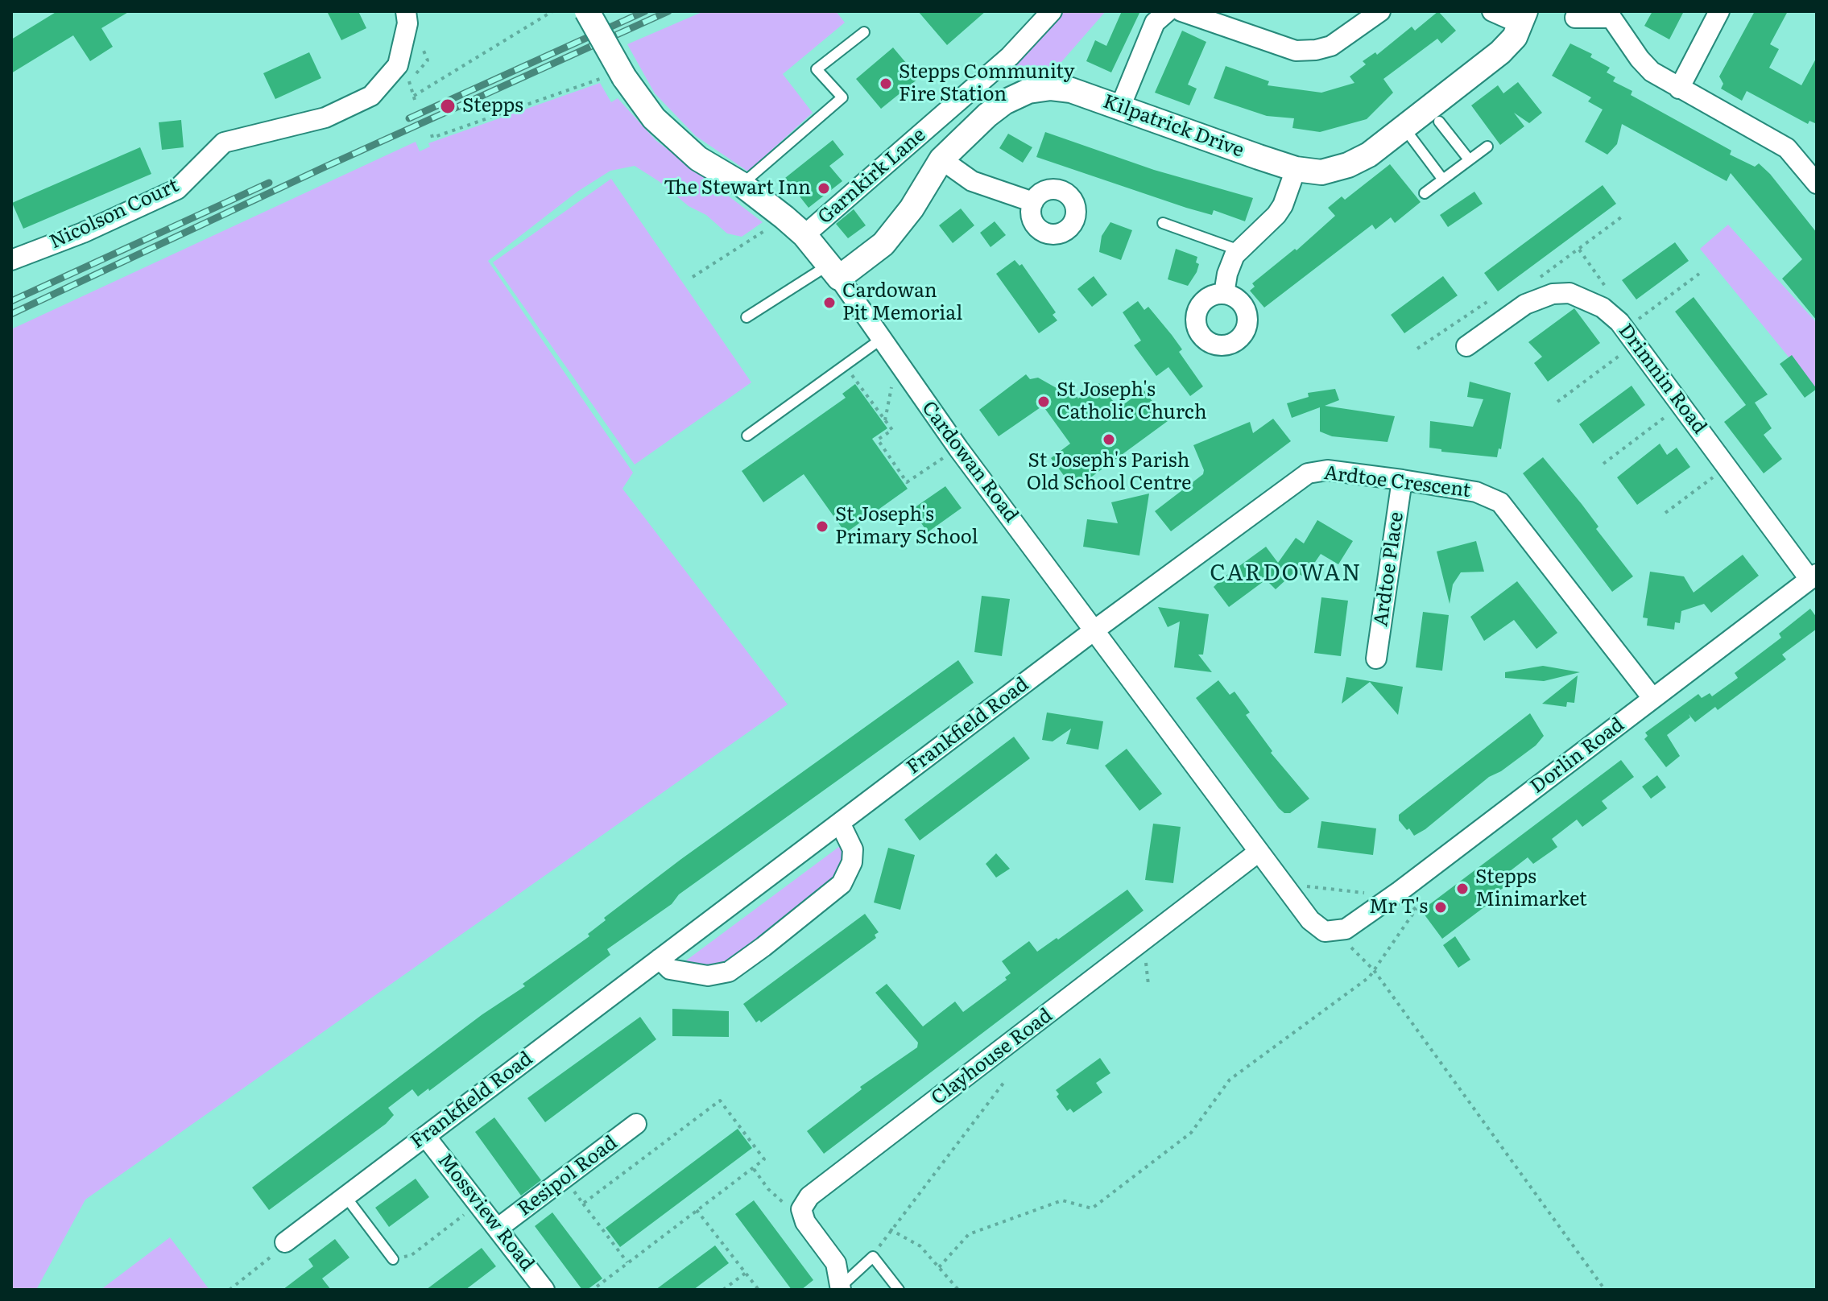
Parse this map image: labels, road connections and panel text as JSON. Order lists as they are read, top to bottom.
{
  "streets": {
    "street": [
      "Kilpatrick Drive",
      "Garnkirk Lane",
      "Nicolson Court",
      "Drimnin Road",
      "Cardowan Road",
      "Ardtoe Crescent",
      "Ardtoe Place",
      "Frankfield Road",
      "Dorlin Road",
      "Clayhouse Road",
      "Resipol Road",
      "Mossview Road"
    ]
  },
  "crossings": [
    ["Kilpatrick Drive", "Cardowan Road"],
    ["Garnkirk Lane", "Cardowan Road"],
    ["Drimnin Road", "Dorlin Road"],
    ["Cardowan Road", "Ardtoe Crescent"],
    ["Cardowan Road", "Frankfield Road"],
    ["Cardowan Road", "Dorlin Road"],
    ["Cardowan Road", "Clayhouse Road"],
    ["Ardtoe Crescent", "Ardtoe Place"],
    ["Ardtoe Crescent", "Frankfield Road"],
    ["Ardtoe Crescent", "Dorlin Road"],
    ["Frankfield Road", "Mossview Road"],
    ["Resipol Road", "Mossview Road"]
  ],
  "districts": ["CARDOWAN"],
  "places": [
    "Stepps Community Fire Station",
    "Stepps",
    "The Stewart Inn",
    "Cardowan Pit Memorial",
    "St Joseph's Catholic Church",
    "St Joseph's Parish Old School Centre",
    "St Joseph's Primary School",
    "Stepps Minimarket",
    "Mr T's"
  ]
}
